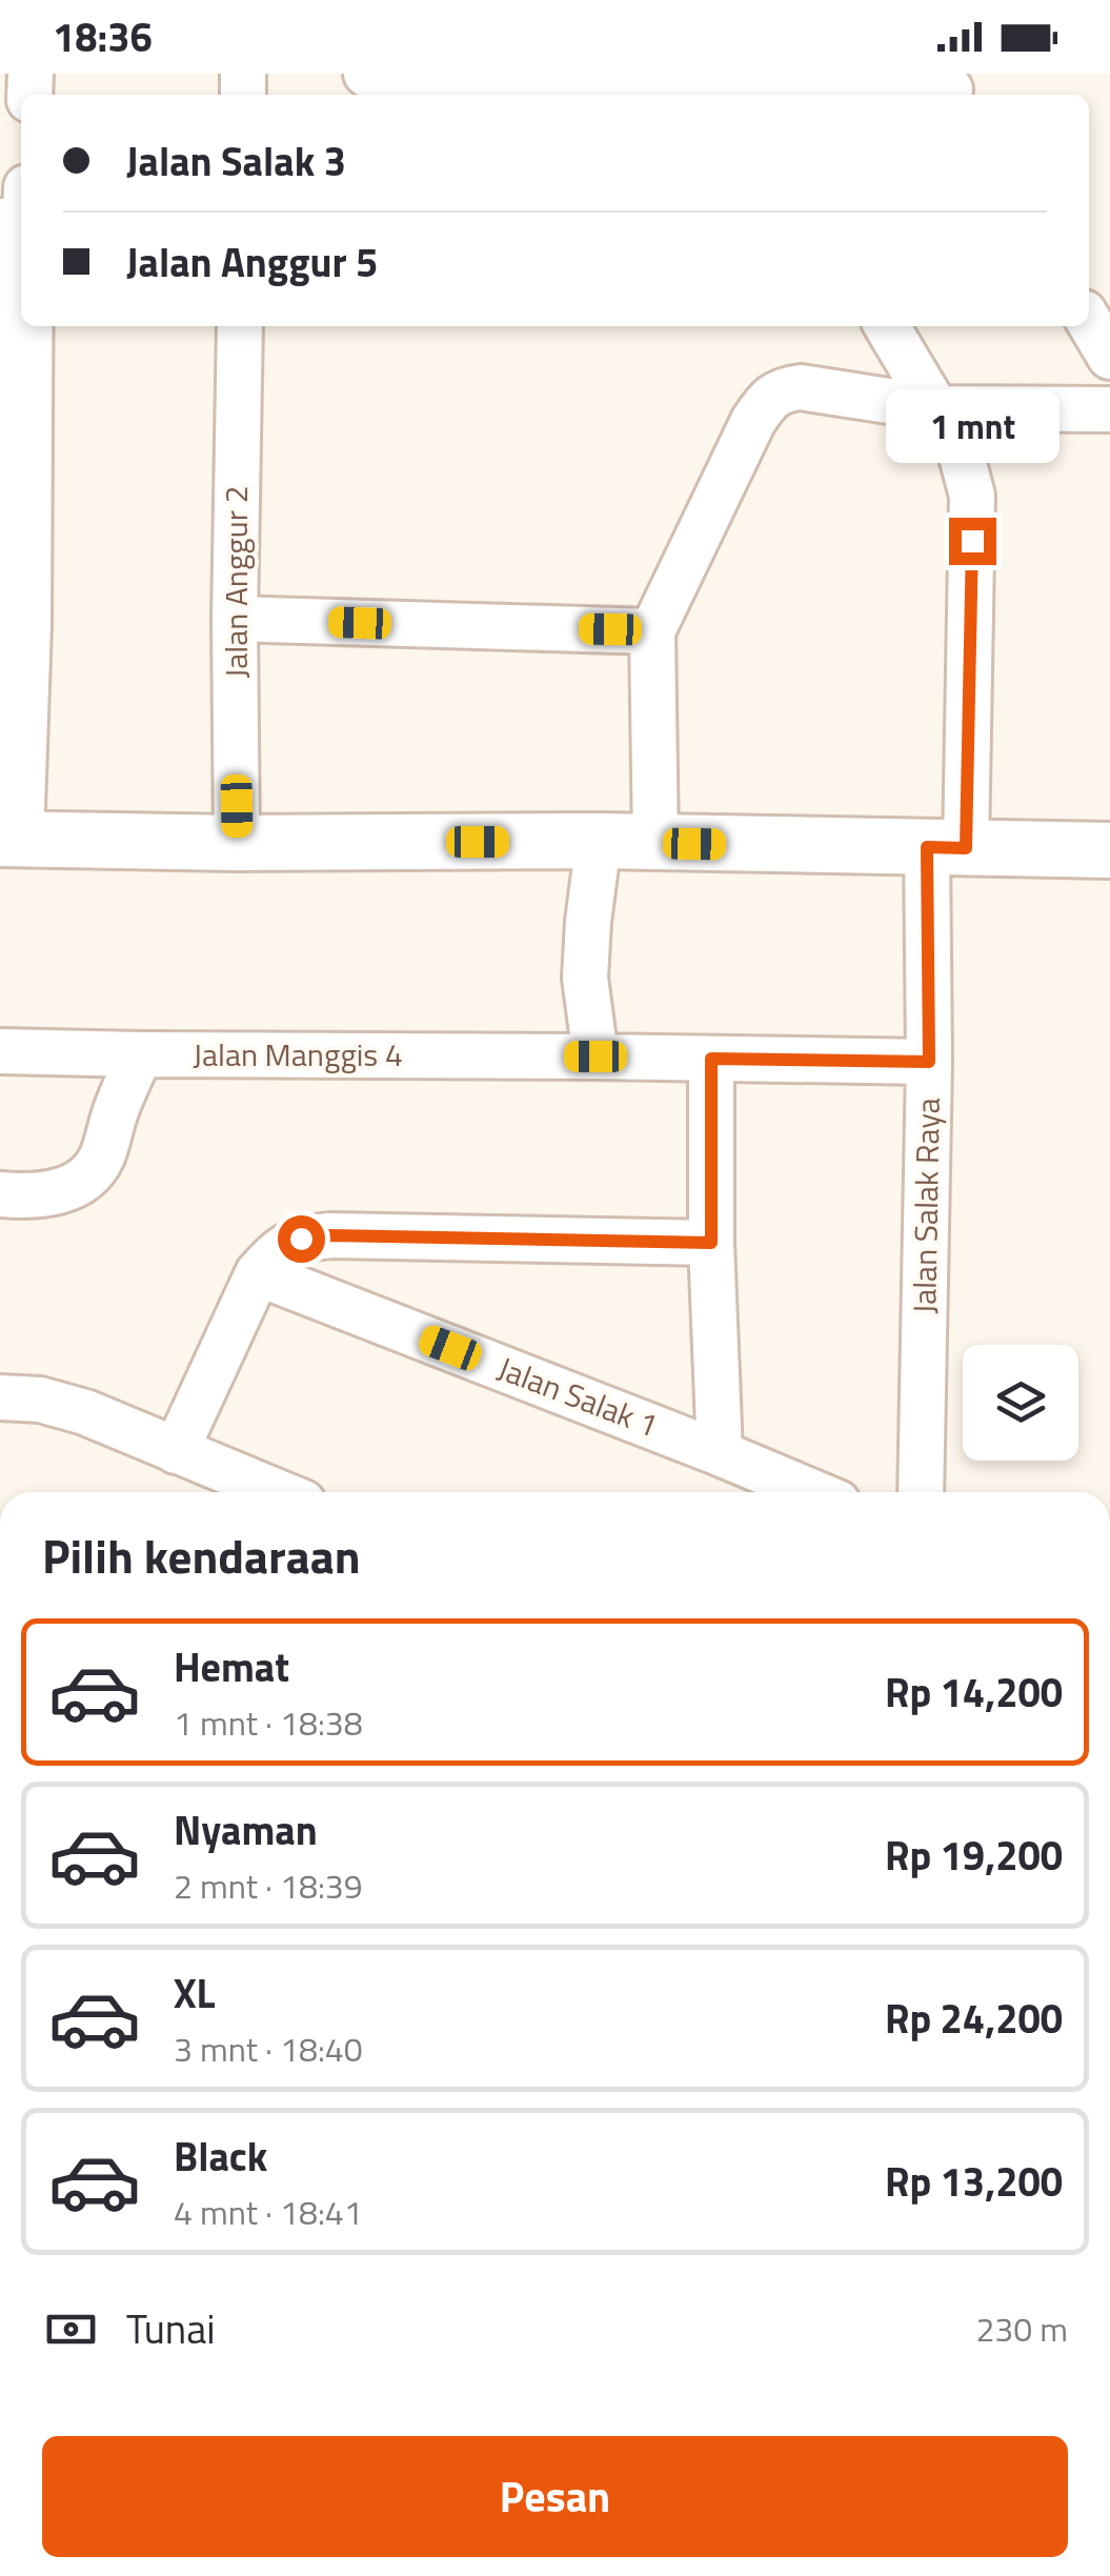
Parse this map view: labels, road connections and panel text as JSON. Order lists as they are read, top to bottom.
{
  "streets": {
    "street": [
      "Jalan Anggur 2",
      "Jalan Manggis 4",
      "Jalan Salak Raya",
      "Jalan Salak 1"
    ]
  },
  "crossings": [
    ["Jalan Manggis 4", "Jalan Salak Raya"]
  ],
  "page": {
    "status": "18:36",
    "banner": ["Jalan Salak 3", "Jalan Anggur 5"],
    "bubble": "1 mnt",
    "heading": "Pilih kendaraan",
    "list": [
      {
        "name": "Hemat",
        "note": "1 mnt · 18:38",
        "value": "Rp 14,200"
      },
      {
        "name": "Nyaman",
        "note": "2 mnt · 18:39",
        "value": "Rp 19,200"
      },
      {
        "name": "XL",
        "note": "3 mnt · 18:40",
        "value": "Rp 24,200"
      },
      {
        "name": "Black",
        "note": "4 mnt · 18:41",
        "value": "Rp 13,200"
      }
    ],
    "pay": ["Tunai", "230 m"],
    "buttons": "Pesan"
  }
}
